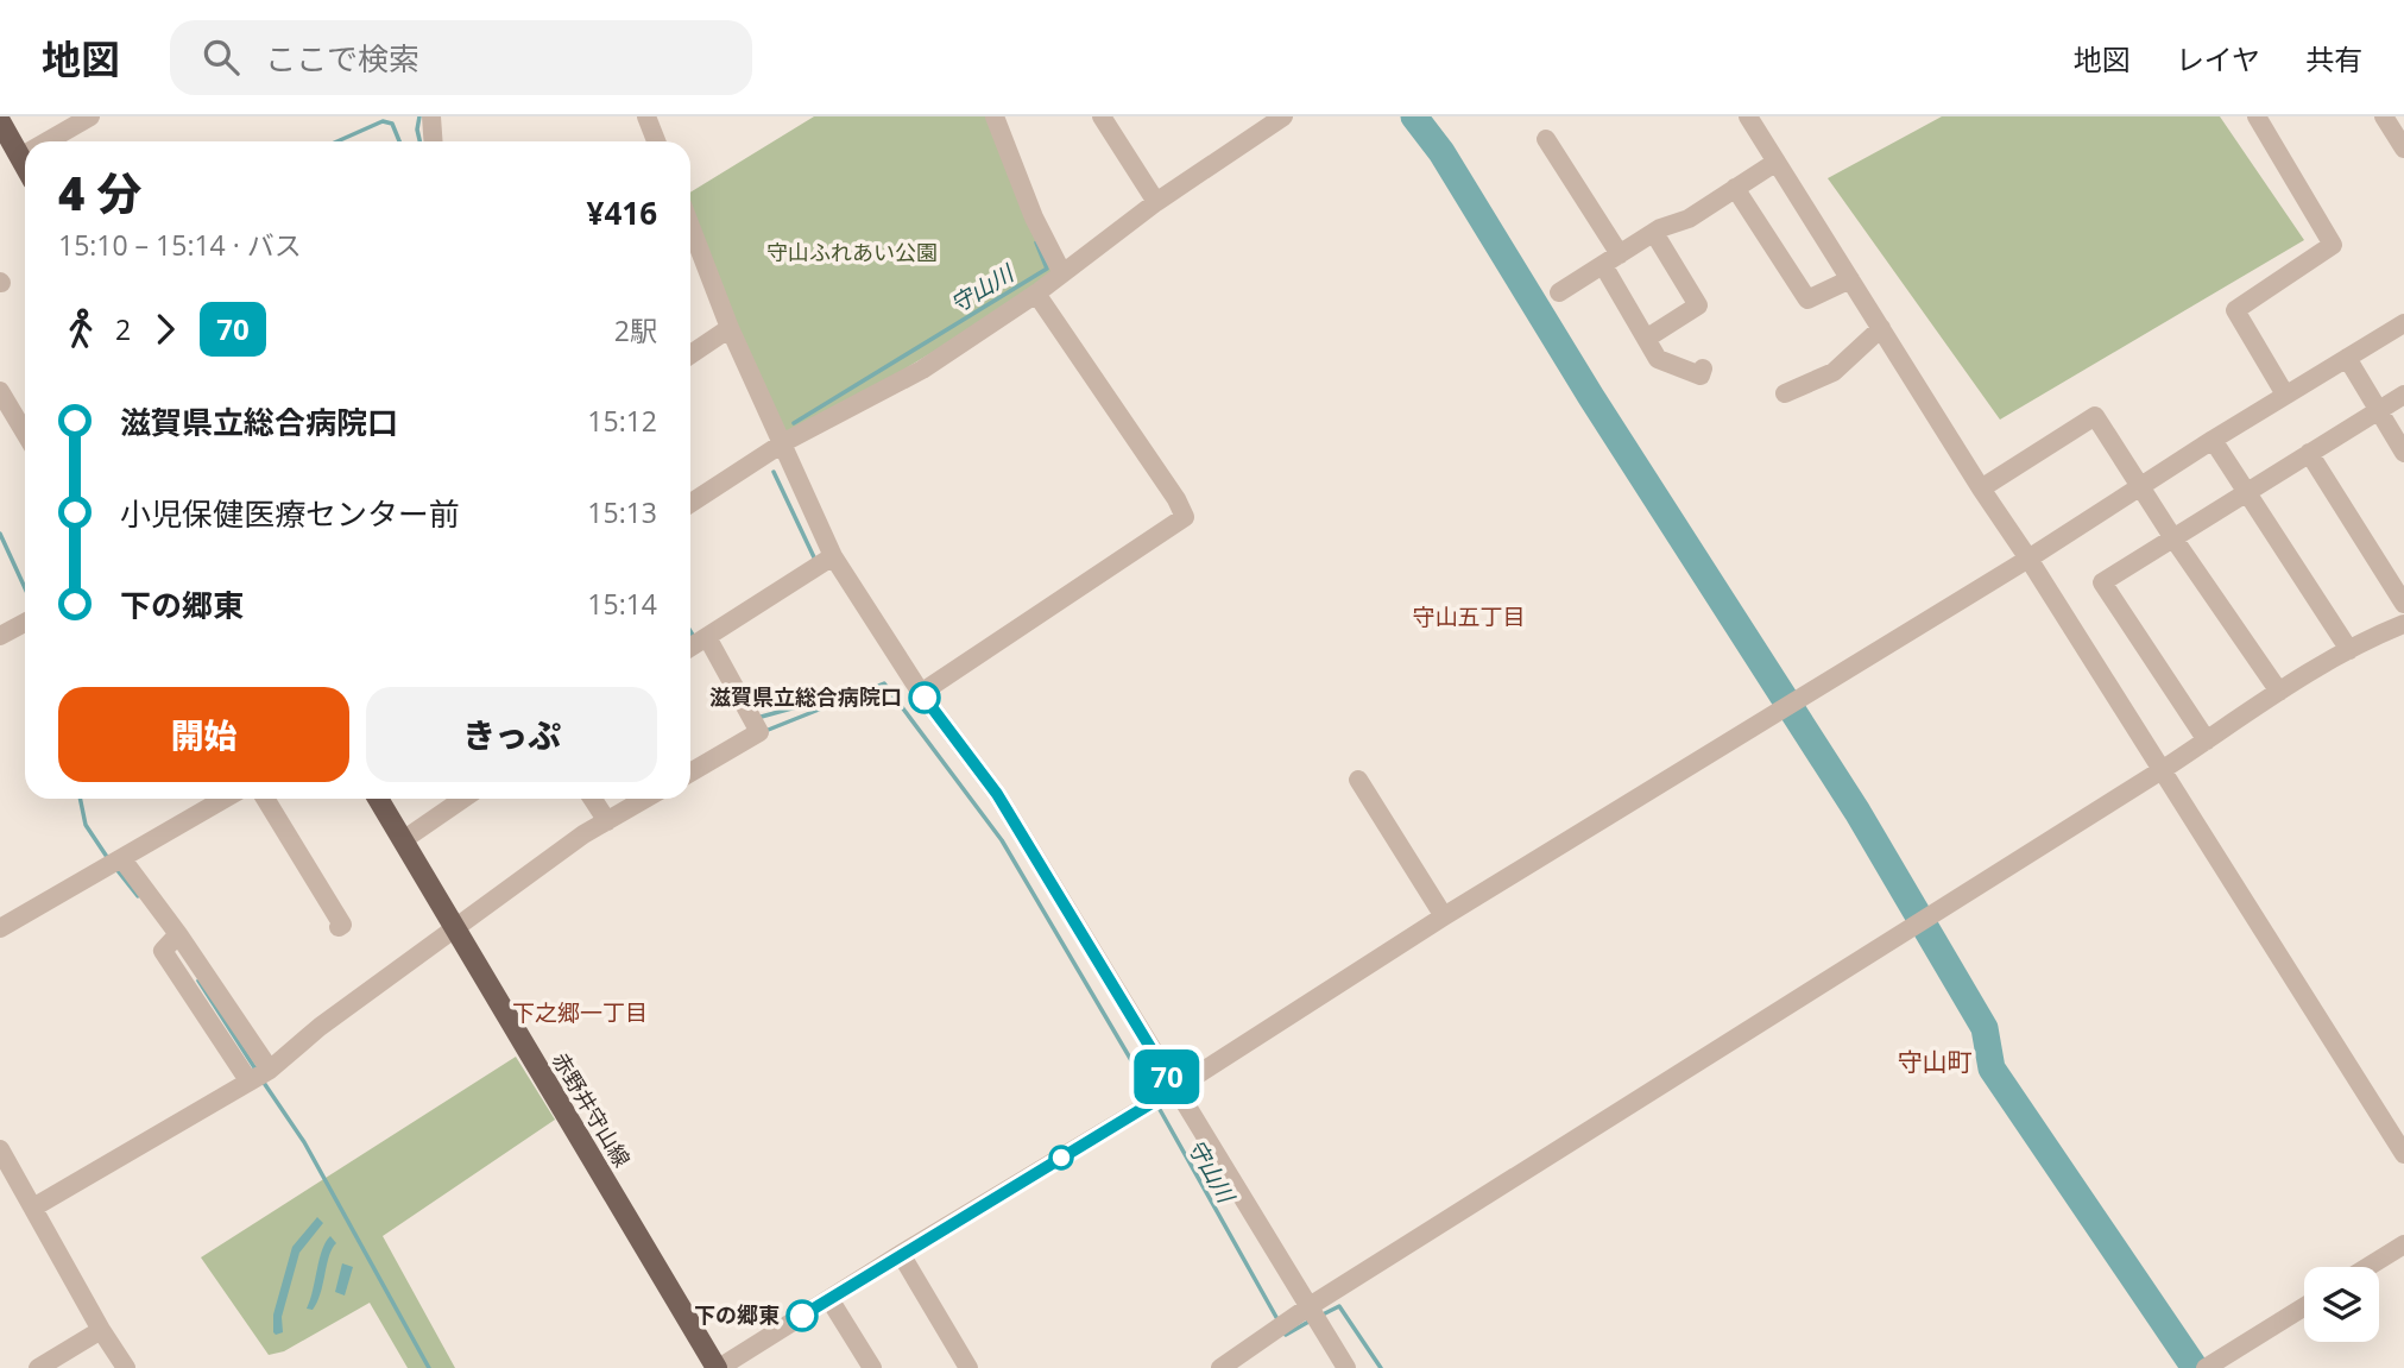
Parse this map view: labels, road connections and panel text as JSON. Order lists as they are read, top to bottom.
{
  "streets": {
    "main road": ["赤野井守山線"]
  },
  "districts": ["守山五丁目", "下之郷一丁目", "守山町"],
  "water": ["守山川"],
  "parks": ["守山ふれあい公園"],
  "places": ["滋賀県立総合病院口", "下の郷東"],
  "lines": ["bus line 70"],
  "page": {
    "header": "地図",
    "search": "ここで検索",
    "nav": ["地図", "レイヤ", "共有"],
    "on_map": "70",
    "heading": ["4 分", "15:10 – 15:14 · バス", "¥416"],
    "legs": ["2", "70", "2駅"],
    "list": [
      {
        "name": "滋賀県立総合病院口",
        "value": "15:12"
      },
      {
        "name": "小児保健医療センター前",
        "value": "15:13"
      },
      {
        "name": "下の郷東",
        "value": "15:14"
      }
    ],
    "buttons": ["開始", "きっぷ"]
  }
}
